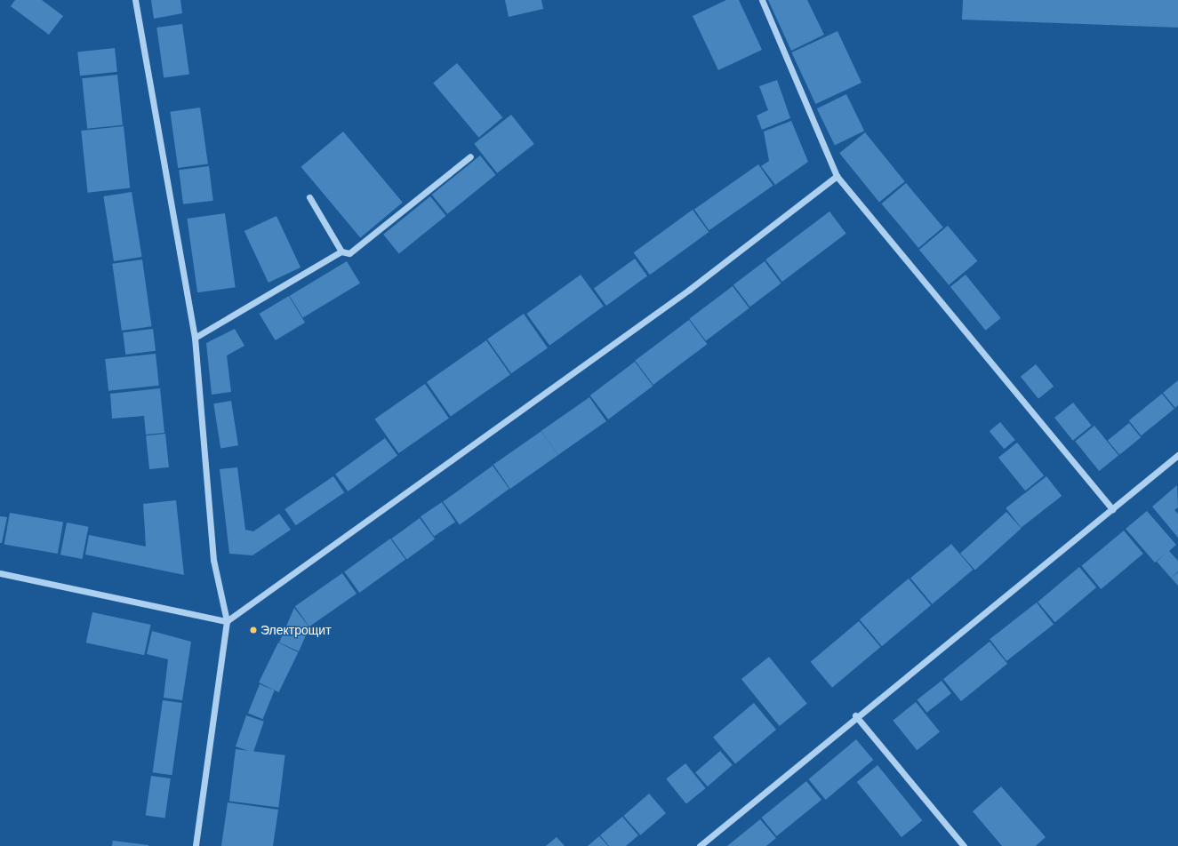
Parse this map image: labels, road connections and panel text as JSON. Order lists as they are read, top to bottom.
{
  "places": ["Электрощит"]
}
